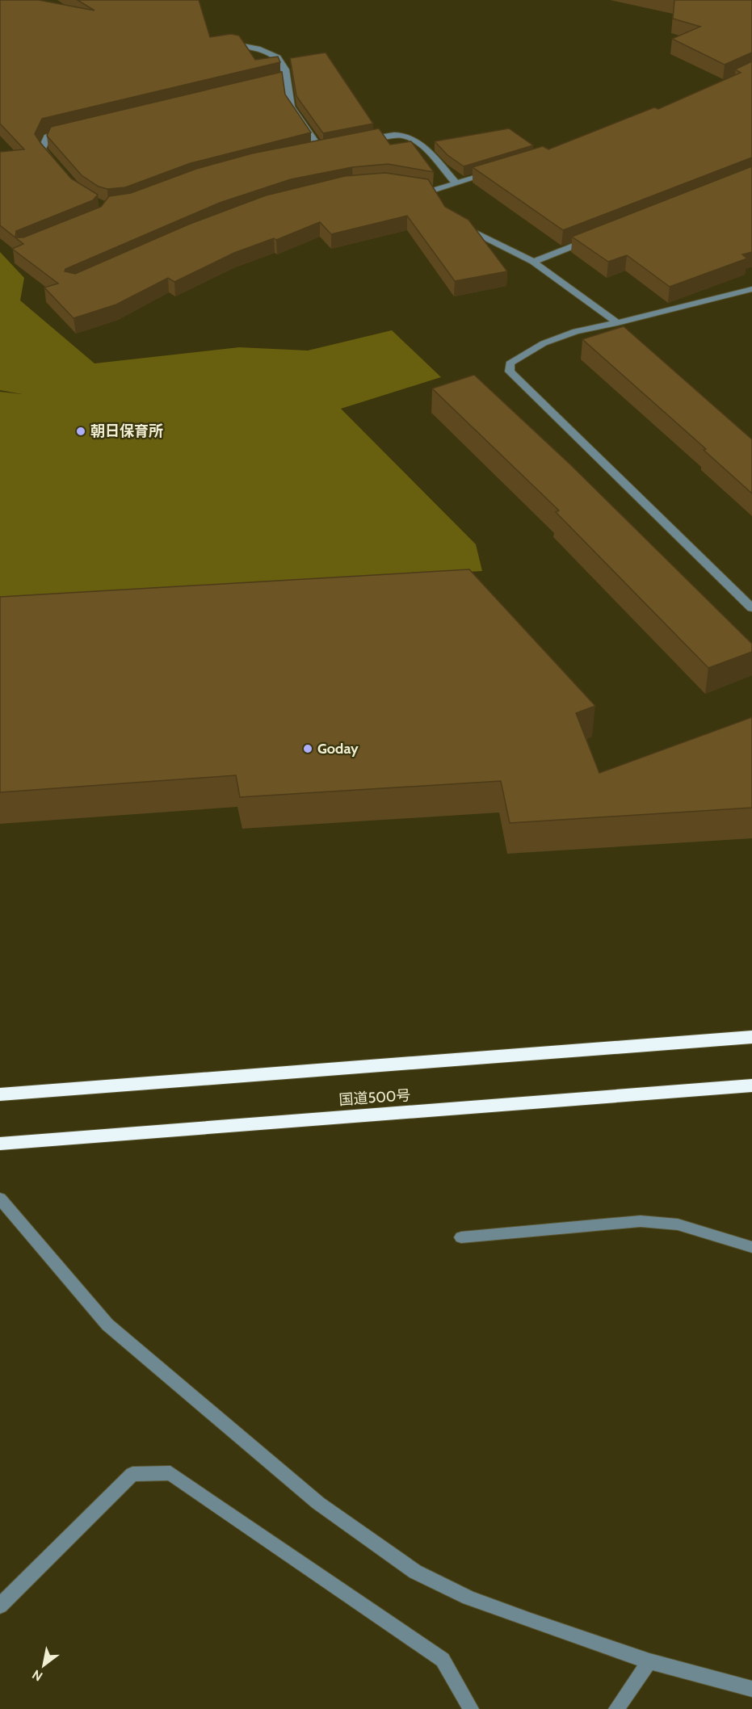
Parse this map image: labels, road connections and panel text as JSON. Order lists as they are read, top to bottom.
{
  "streets": {
    "highway": ["国道500号"]
  },
  "places": ["朝日保育所", "Goday"],
  "north": "bottom left"
}
